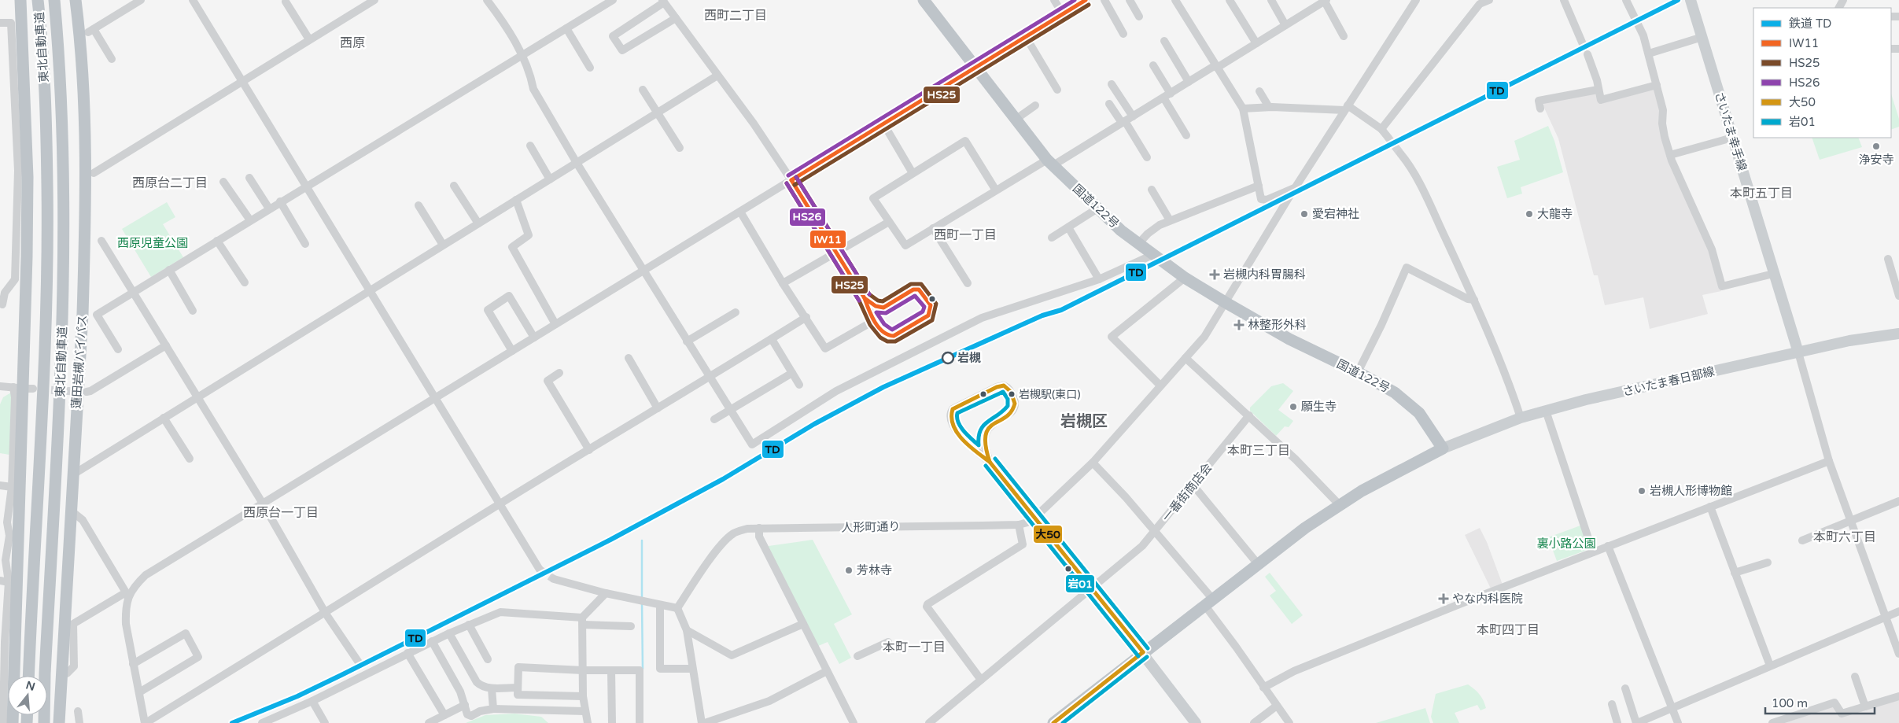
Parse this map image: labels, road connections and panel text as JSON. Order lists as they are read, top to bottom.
{
  "streets": {
    "highway": ["東北自動車道", "国道122号", "蓮田岩槻バイパス"],
    "main road": ["さいたま幸手線", "さいたま春日部線"],
    "street": ["一番街商店会", "人形町通り"]
  },
  "crossings": [
    ["さいたま幸手線", "さいたま春日部線"],
    ["国道122号", "さいたま春日部線"]
  ],
  "districts": [
    "西町二丁目",
    "西原",
    "西原台二丁目",
    "本町五丁目",
    "西町一丁目",
    "岩槻区",
    "本町三丁目",
    "西原台一丁目",
    "本町六丁目",
    "本町四丁目",
    "本町一丁目"
  ],
  "parks": ["西原児童公園", "裏小路公園"],
  "places": {
    "other": [
      "浄安寺",
      "愛宕神社",
      "大龍寺",
      "岩槻",
      "岩槻駅(東口)",
      "願生寺",
      "岩槻人形博物館",
      "芳林寺"
    ],
    "health": ["岩槻内科胃腸科", "林整形外科", "やな内科医院"]
  },
  "lines": [
    "rail line TD",
    "transit line IW11",
    "transit line HS26",
    "transit line HS25",
    "transit line 大50",
    "transit line 岩01"
  ],
  "legend": [
    "鉄道 TD",
    "IW11",
    "HS25",
    "HS26",
    "大50",
    "岩01"
  ],
  "scale_bar": "100 m",
  "north": "top"
}
